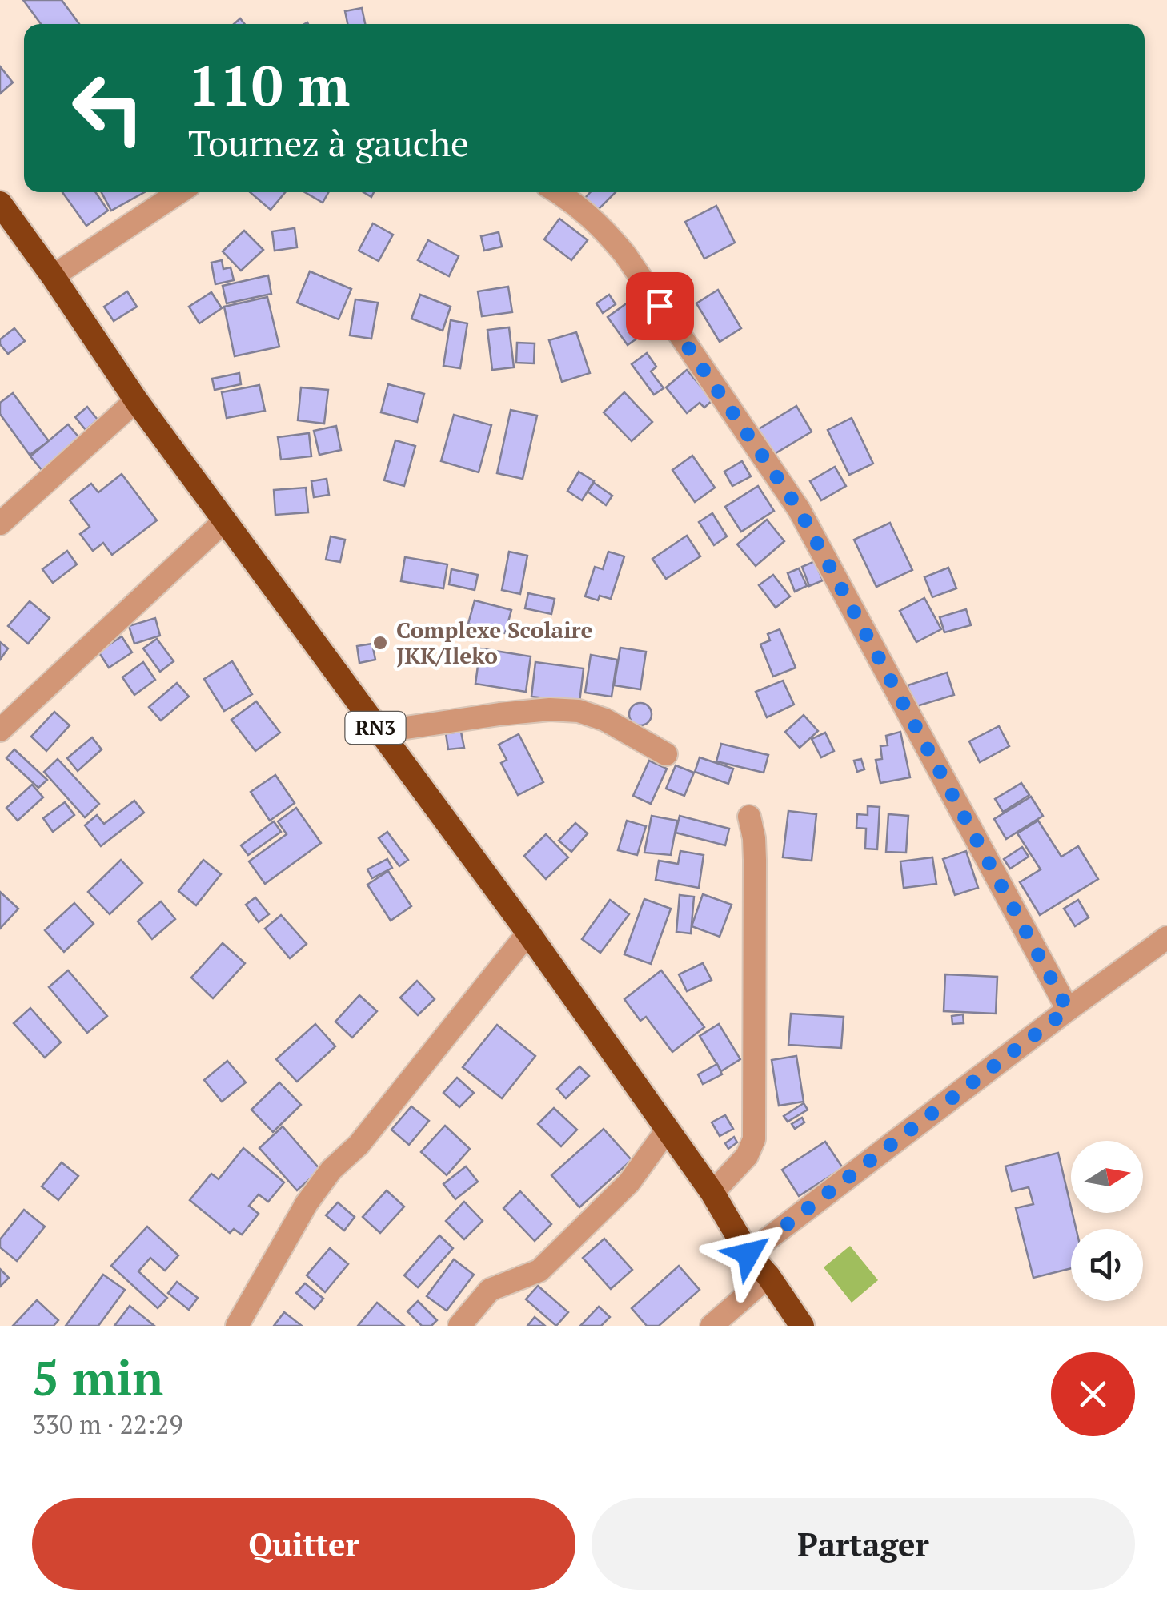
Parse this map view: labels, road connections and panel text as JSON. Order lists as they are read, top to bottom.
{
  "streets": {
    "highway": ["RN3"]
  },
  "places": ["Complexe Scolaire JKK/Ileko"],
  "north": "right",
  "page": {
    "turn": ["110 m", "Tournez à gauche"],
    "heading": ["5 min", "330 m · 22:29"],
    "buttons": ["Quitter", "Partager"]
  }
}
